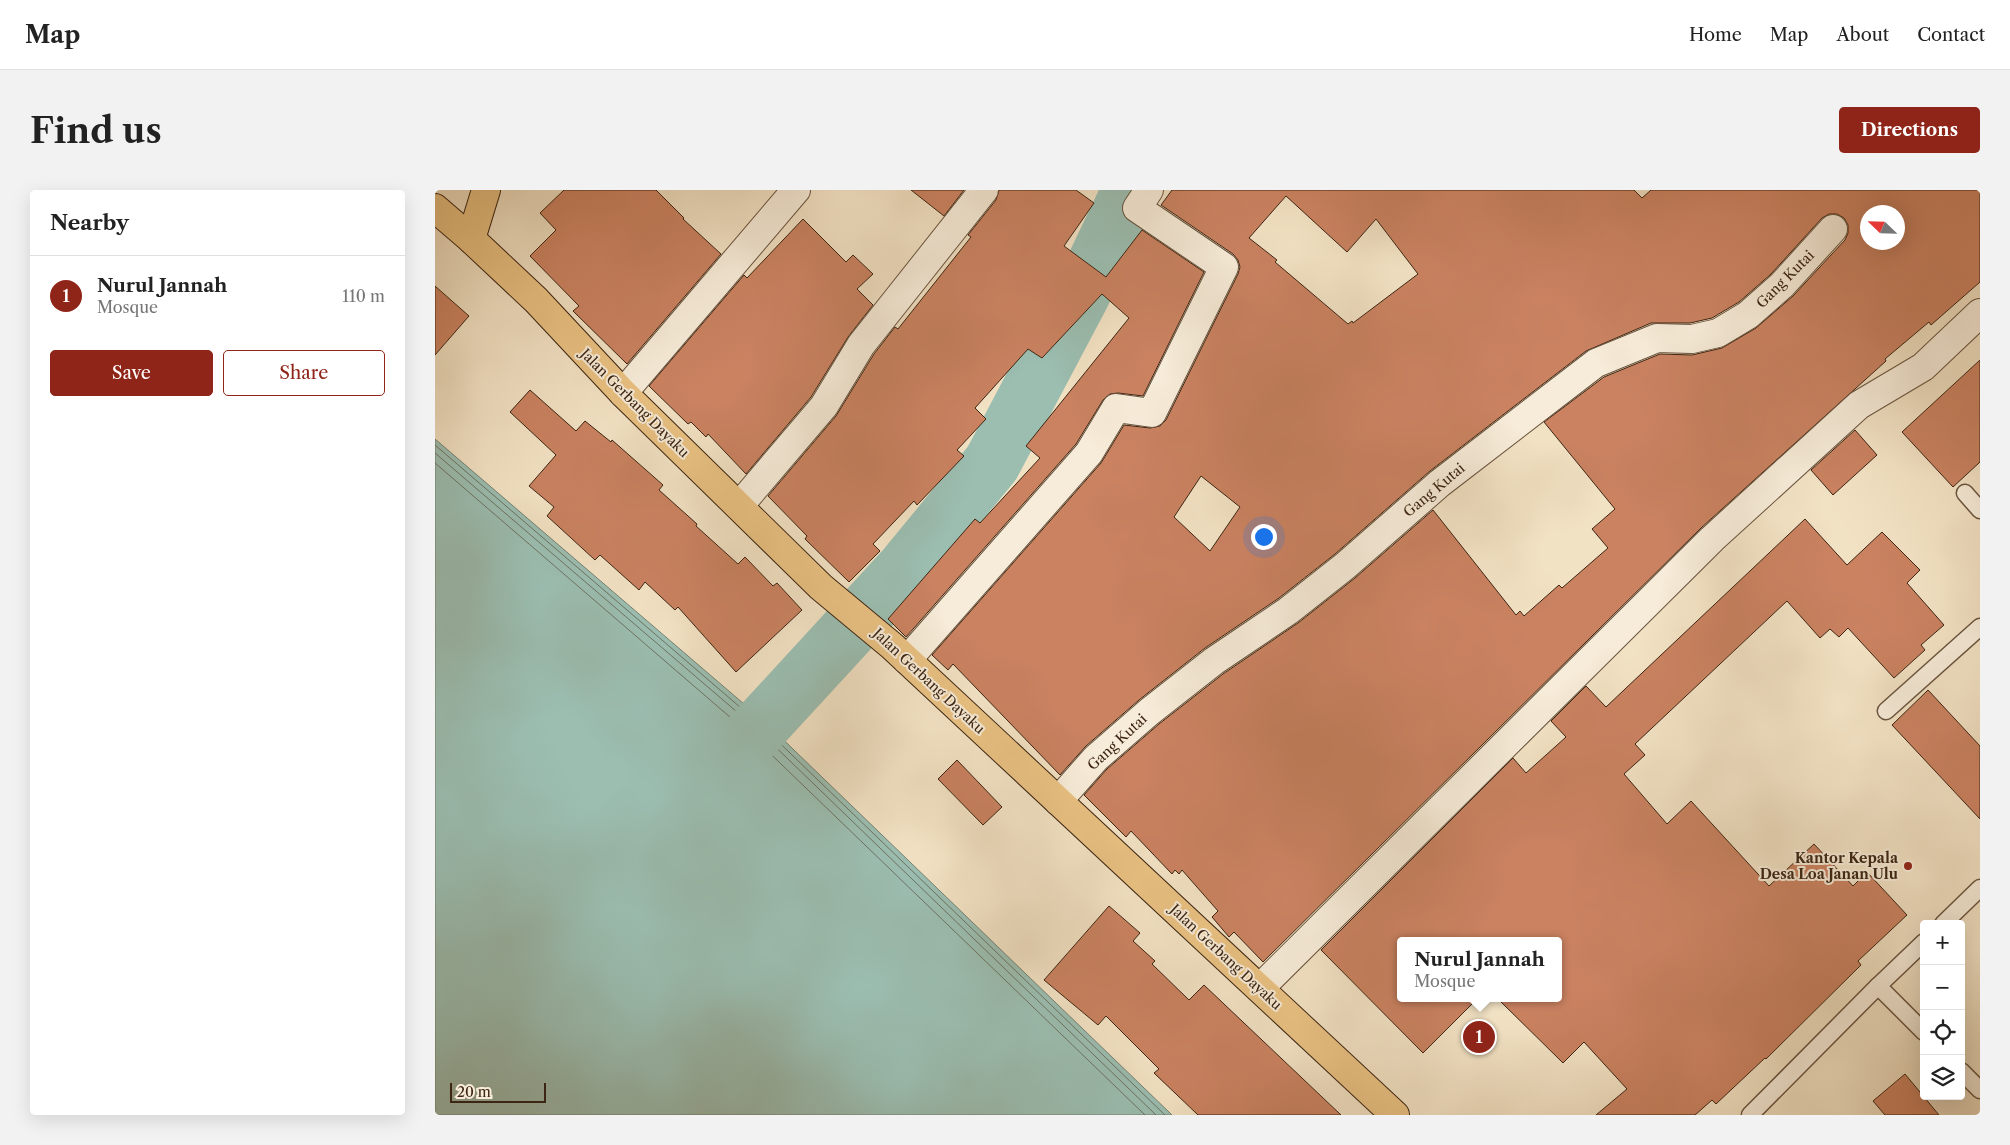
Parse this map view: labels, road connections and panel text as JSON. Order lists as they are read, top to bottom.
{
  "streets": {
    "highway": ["Jalan Gerbang Dayaku"],
    "street": ["Gang Kutai"]
  },
  "crossings": [
    ["Gang Kutai", "Jalan Gerbang Dayaku"]
  ],
  "places": ["Kantor Kepala Desa Loa Janan Ulu"],
  "scale_bar": "20 m",
  "north": "top left",
  "page": {
    "header": "Map",
    "nav": [
      "Home",
      "Map",
      "About",
      "Contact"
    ],
    "buttons": [
      "Directions",
      ["Save", "Share"]
    ],
    "title": "Find us",
    "heading": "Nearby",
    "list": [
      {
        "mark": "1",
        "name": "Nurul Jannah",
        "note": "Mosque",
        "value": "110 m"
      }
    ],
    "map_buttons": ["+", "−"],
    "popup": ["Nurul Jannah", "Mosque"],
    "pins": "1",
    "scale": "20 m"
  }
}
